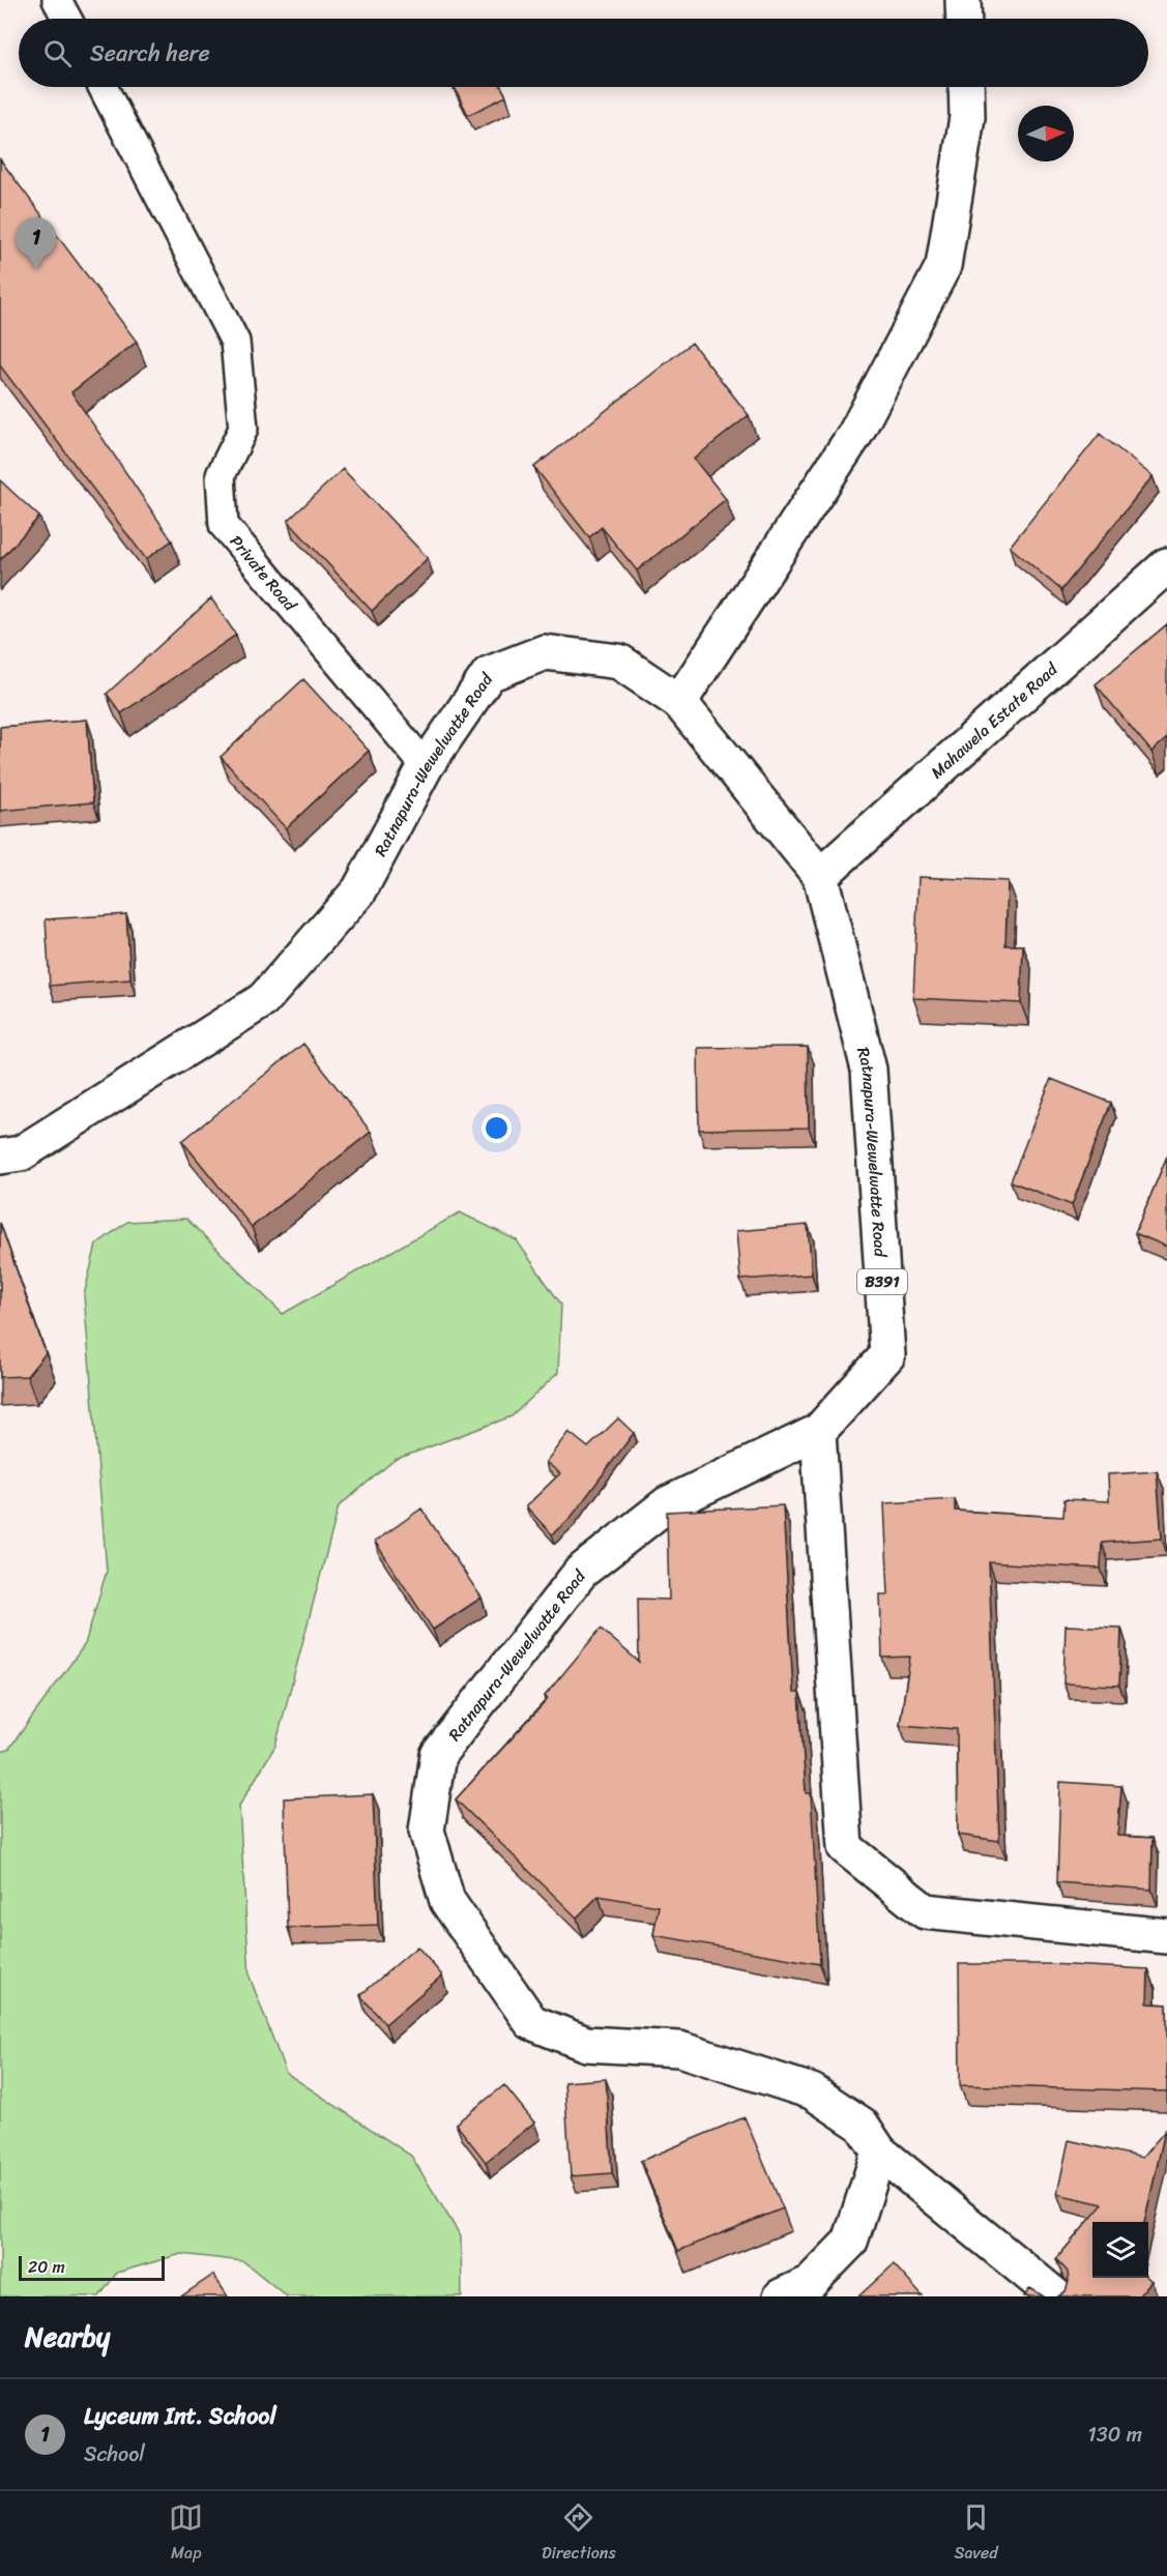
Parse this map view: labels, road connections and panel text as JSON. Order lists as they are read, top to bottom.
{
  "streets": {
    "main road": ["Mahawela Estate Road", "Ratnapura-Wewelwatte Road", "B391"],
    "lane": ["Private Road"]
  },
  "crossings": [
    ["Private Road", "Ratnapura-Wewelwatte Road"],
    ["Mahawela Estate Road", "Ratnapura-Wewelwatte Road"]
  ],
  "scale_bar": "20 m",
  "north": "right",
  "page": {
    "search": "Search here",
    "pins": "1",
    "scale": "20 m",
    "heading": "Nearby",
    "list": [
      {
        "mark": "1",
        "name": "Lyceum Int. School",
        "note": "School",
        "value": "130 m"
      }
    ],
    "nav": ["Map", "Directions", "Saved"]
  }
}
